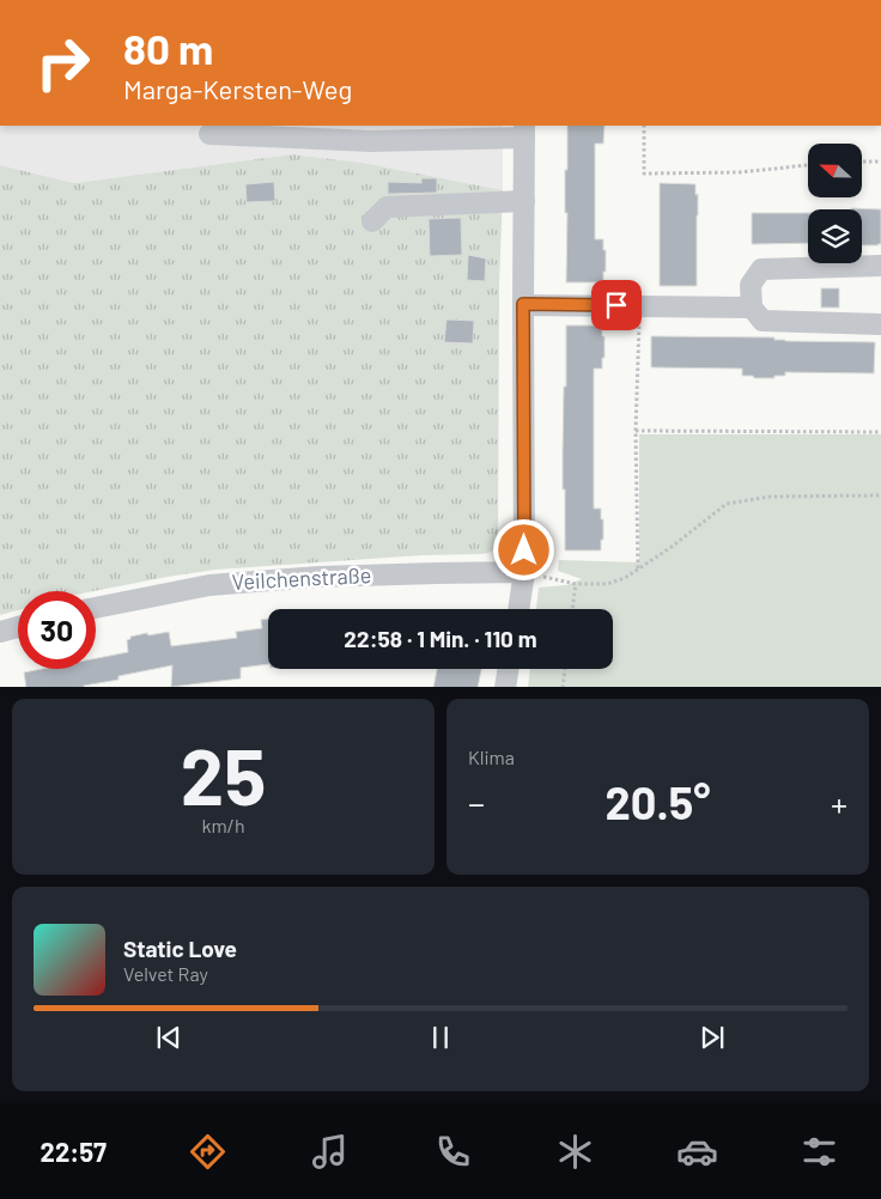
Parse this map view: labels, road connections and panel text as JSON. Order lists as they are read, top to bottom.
{
  "streets": {
    "street": ["Veilchenstraße"]
  },
  "north": "left",
  "page": {
    "turn": ["80 m", "Marga-Kersten-Weg"],
    "limit": "30",
    "trip": "22:58 · 1 Min. · 110 m",
    "tile": [
      ["25", "km/h"],
      "Klima"
    ],
    "heat": ["−", "20.5°", "+"],
    "song": ["Static Love", "Velvet Ray"],
    "tabs": "22:57"
  }
}
